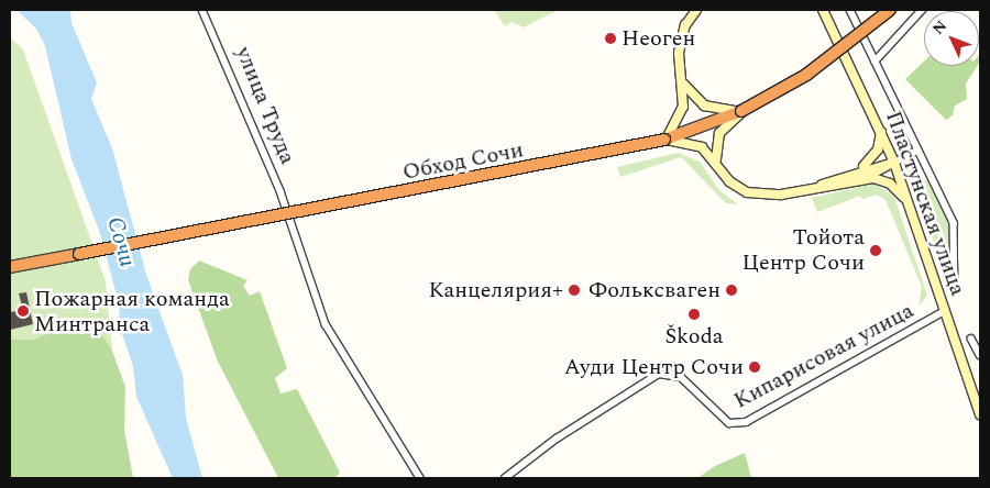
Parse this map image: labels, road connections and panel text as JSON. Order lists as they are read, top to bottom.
{
  "streets": {
    "highway": ["Обход Сочи"],
    "main road": ["Пластунская улица"],
    "street": ["улица Труда", "Кипарисовая улица"]
  },
  "crossings": [
    ["Пластунская улица", "Кипарисовая улица"]
  ],
  "water": ["Сочи"],
  "places": [
    "Неоген",
    "Тойота Центр Сочи",
    "Канцелярия+",
    "Фольксваген",
    "Пожарная команда Минтранса",
    "Škoda",
    "Ауди Центр Сочи"
  ],
  "north": "top left"
}
